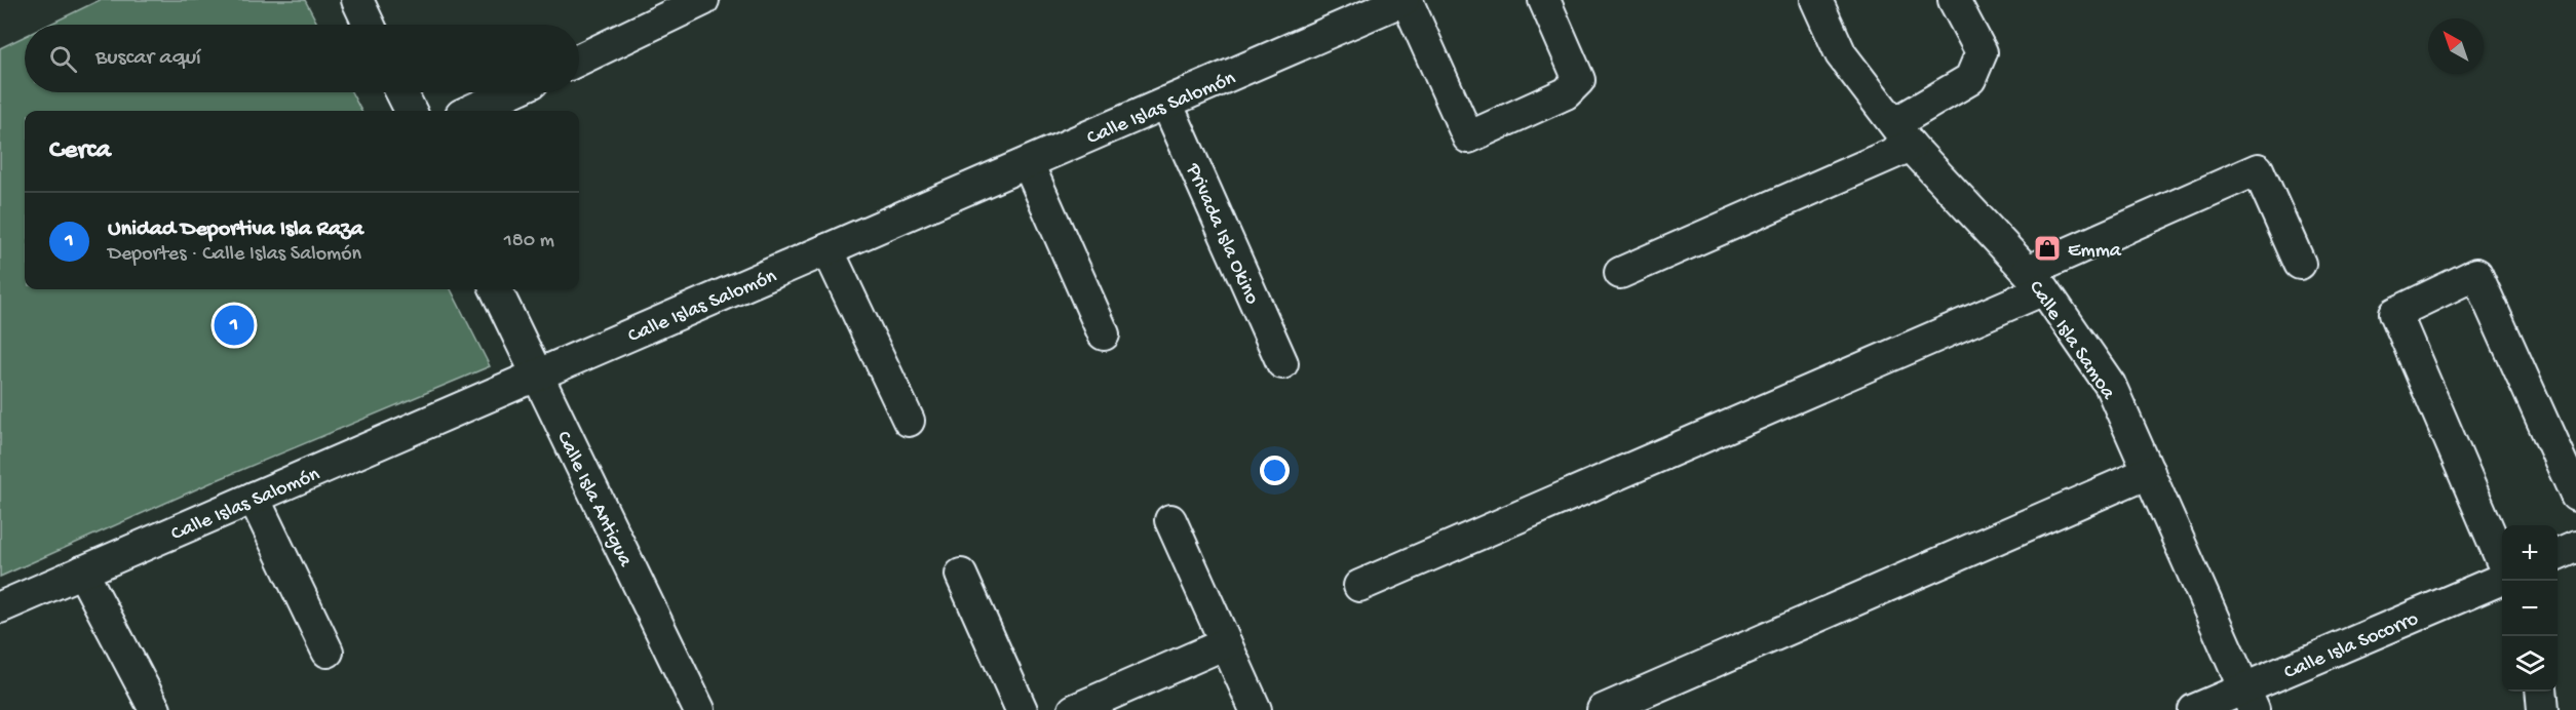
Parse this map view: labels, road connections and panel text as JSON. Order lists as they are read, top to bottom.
{
  "streets": {
    "street": [
      "Calle Islas Salomón",
      "Privada Isla Okino",
      "Calle Isla Samoa",
      "Calle Isla Antigua",
      "Calle Isla Socorro"
    ]
  },
  "crossings": [
    ["Calle Islas Salomón", "Privada Isla Okino"],
    ["Calle Islas Salomón", "Calle Isla Antigua"],
    ["Calle Isla Samoa", "Calle Isla Socorro"]
  ],
  "places": {
    "shop": ["Emma"]
  },
  "north": "top left",
  "page": {
    "search": "Buscar aquí",
    "heading": "Cerca",
    "list": [
      {
        "mark": "1",
        "name": "Unidad Deportiva Isla Raza",
        "note": "Deportes · Calle Islas Salomón",
        "value": "180 m"
      }
    ],
    "pins": "1",
    "map_buttons": ["+", "−"]
  }
}
